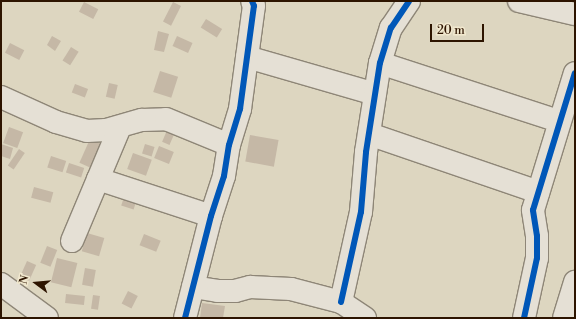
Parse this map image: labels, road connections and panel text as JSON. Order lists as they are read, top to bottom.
{
  "scale_bar": "20 m",
  "north": "left"
}
